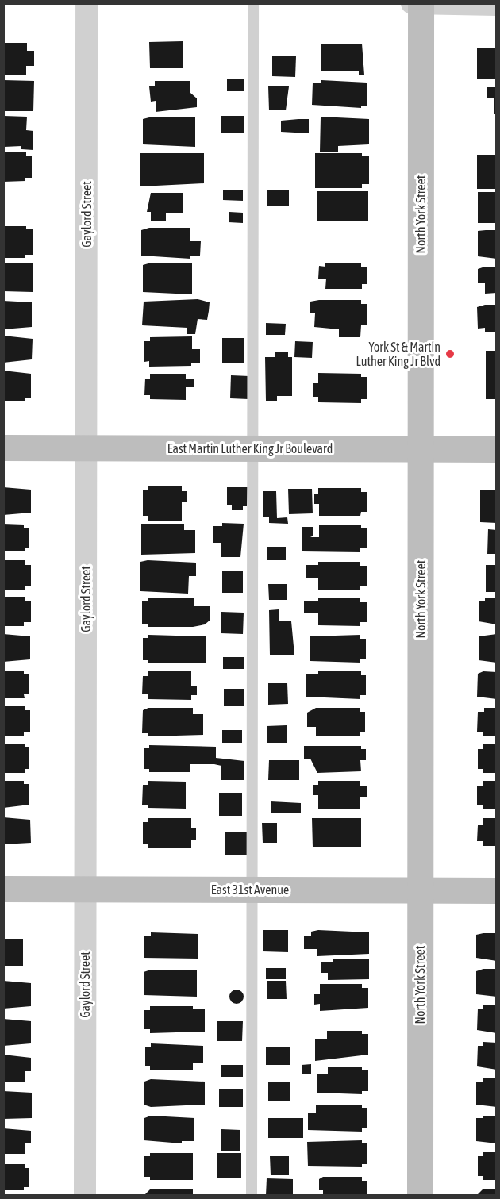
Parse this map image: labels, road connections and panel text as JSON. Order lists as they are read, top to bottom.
{
  "streets": {
    "main road": ["North York Street", "East Martin Luther King Jr Boulevard", "East 31st Avenue"],
    "street": ["Gaylord Street"]
  },
  "crossings": [
    ["Gaylord Street", "East Martin Luther King Jr Boulevard"],
    ["Gaylord Street", "East 31st Avenue"],
    ["North York Street", "East Martin Luther King Jr Boulevard"],
    ["North York Street", "East 31st Avenue"]
  ],
  "places": ["York St & Martin Luther King Jr Blvd"]
}
